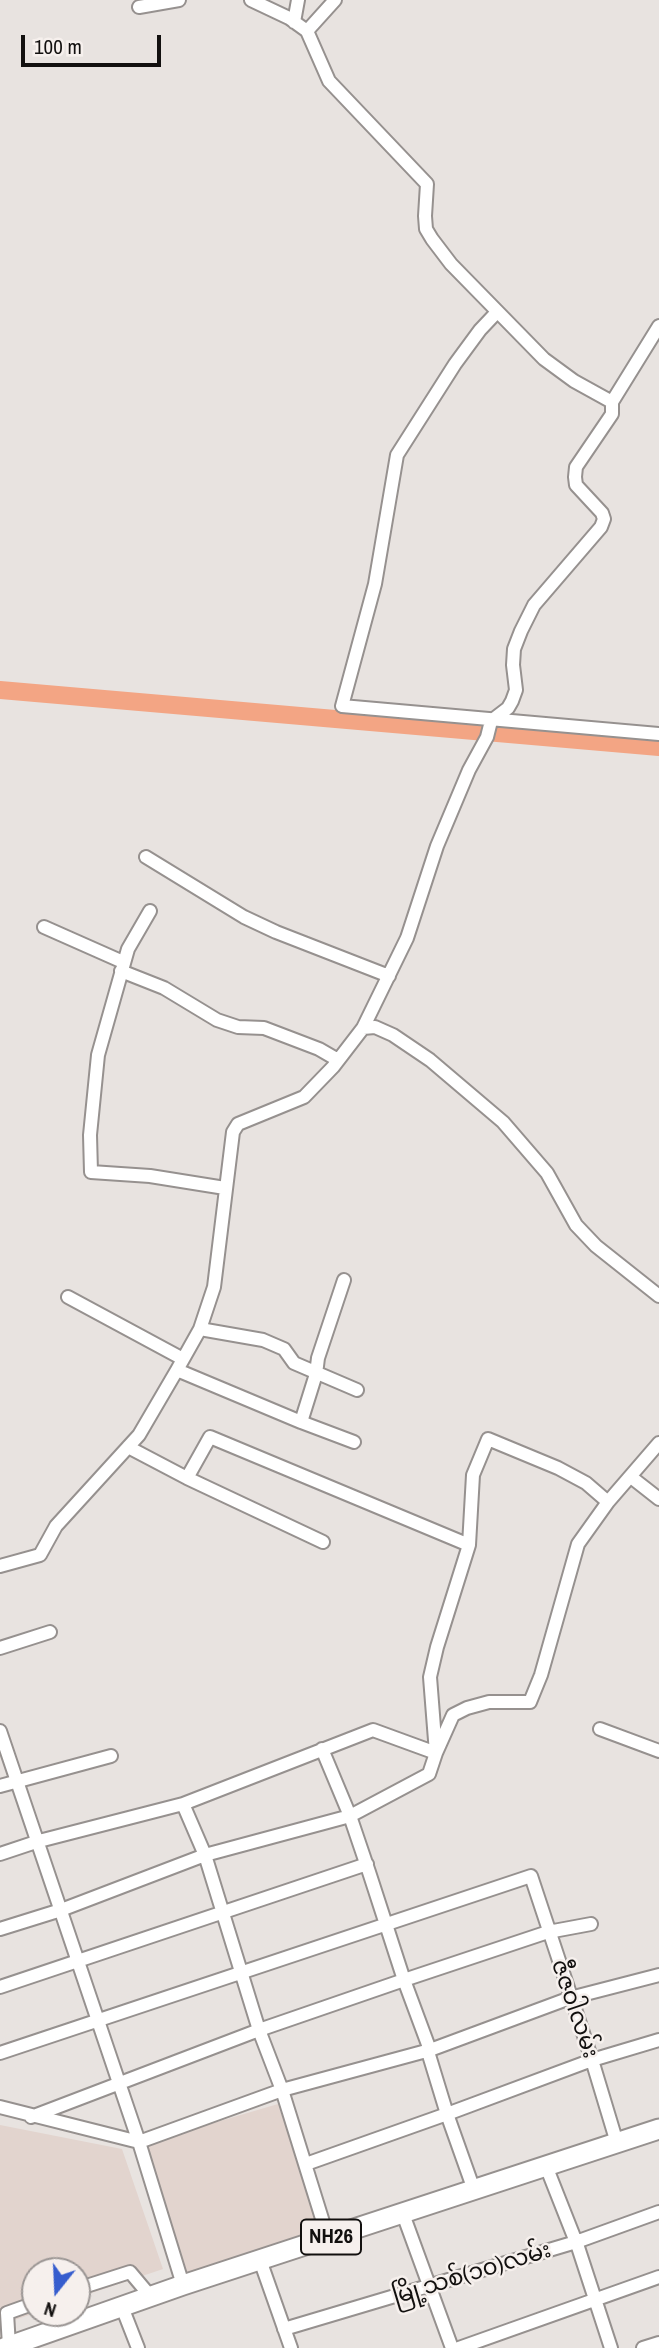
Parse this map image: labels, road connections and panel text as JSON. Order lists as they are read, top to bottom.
{
  "streets": {
    "highway": ["NH26"],
    "street": ["ဇီဇဝါလမ်း", "မြို့သစ်(၁၀)လမ်း"]
  },
  "crossings": [
    ["ဇီဇဝါလမ်း", "NH26"]
  ],
  "scale_bar": "100 m",
  "north": "bottom"
}
